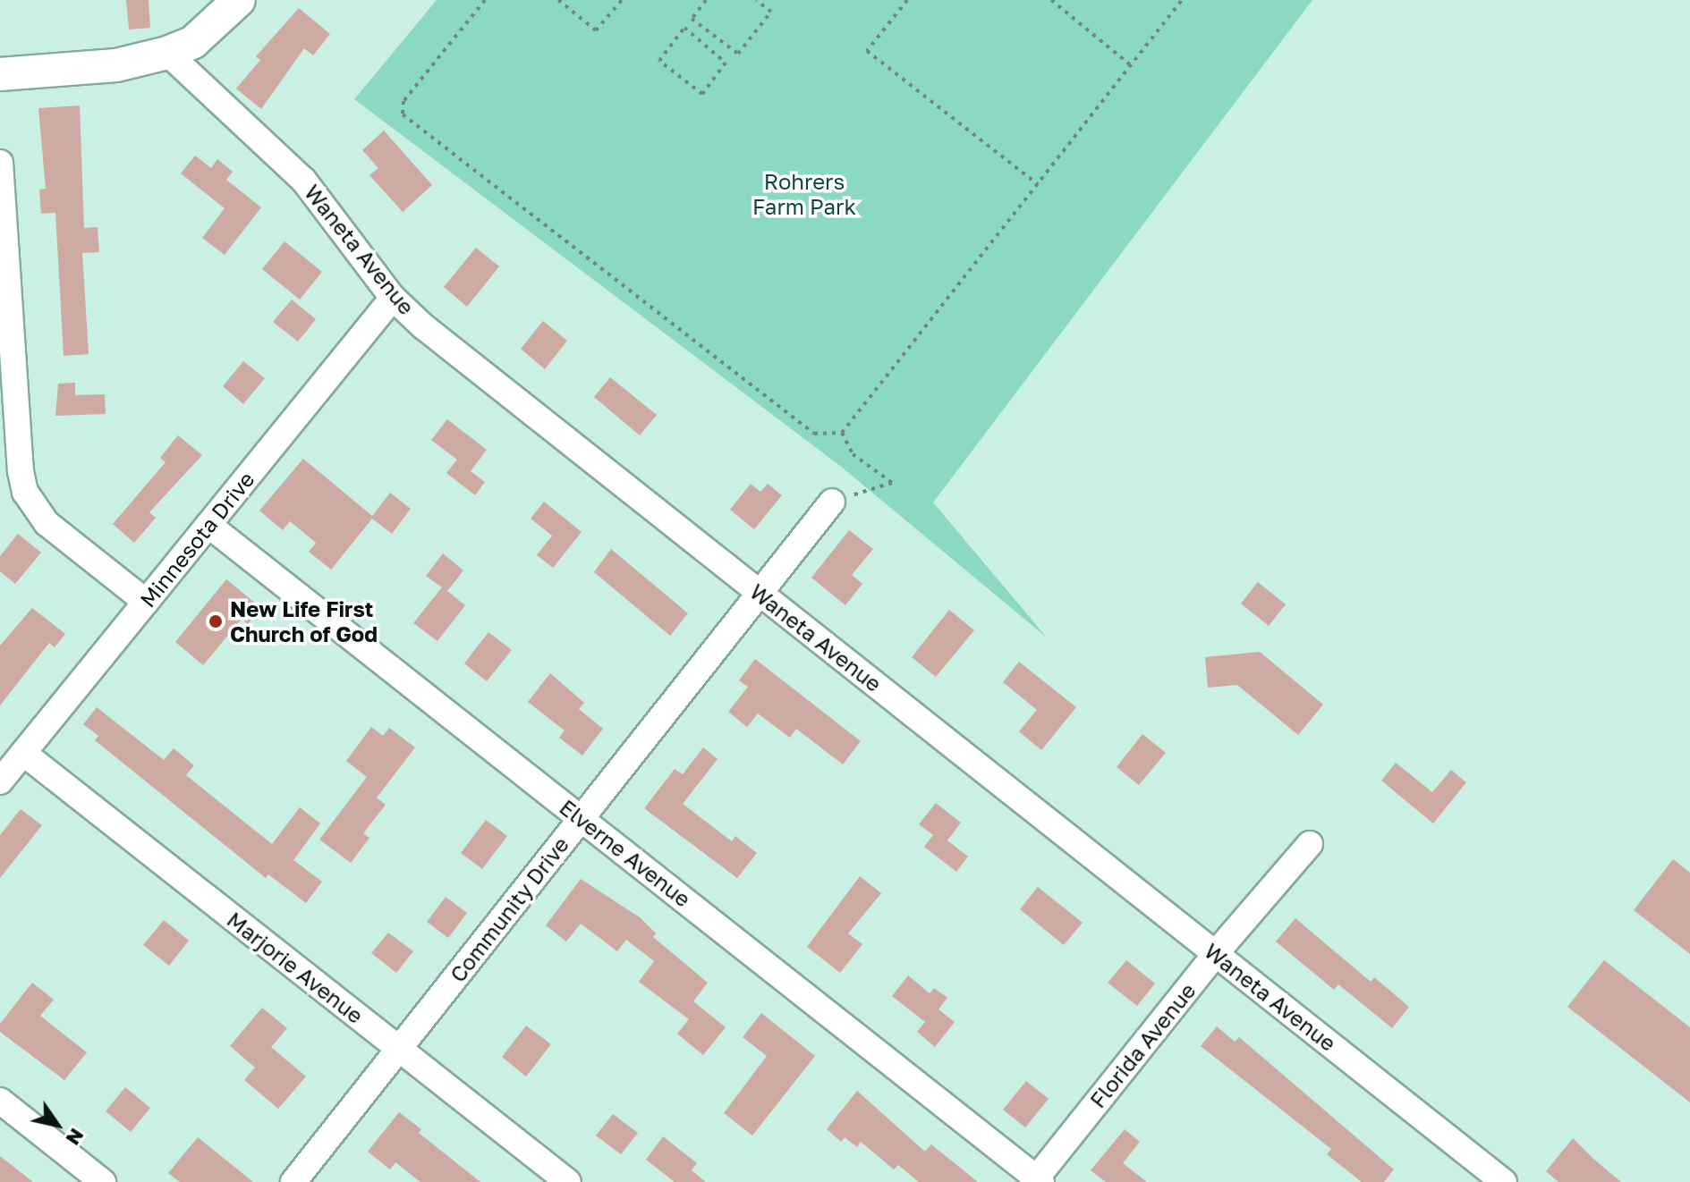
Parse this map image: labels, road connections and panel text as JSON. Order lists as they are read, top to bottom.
{
  "streets": {
    "street": [
      "Waneta Avenue",
      "Minnesota Drive",
      "Elverne Avenue",
      "Community Drive",
      "Marjorie Avenue",
      "Florida Avenue"
    ]
  },
  "crossings": [
    ["Waneta Avenue", "Minnesota Drive"],
    ["Waneta Avenue", "Community Drive"],
    ["Waneta Avenue", "Florida Avenue"],
    ["Minnesota Drive", "Elverne Avenue"],
    ["Minnesota Drive", "Marjorie Avenue"],
    ["Elverne Avenue", "Community Drive"],
    ["Elverne Avenue", "Florida Avenue"],
    ["Community Drive", "Marjorie Avenue"]
  ],
  "parks": ["Rohrers Farm Park"],
  "places": ["New Life First Church of God"],
  "north": "bottom right"
}
